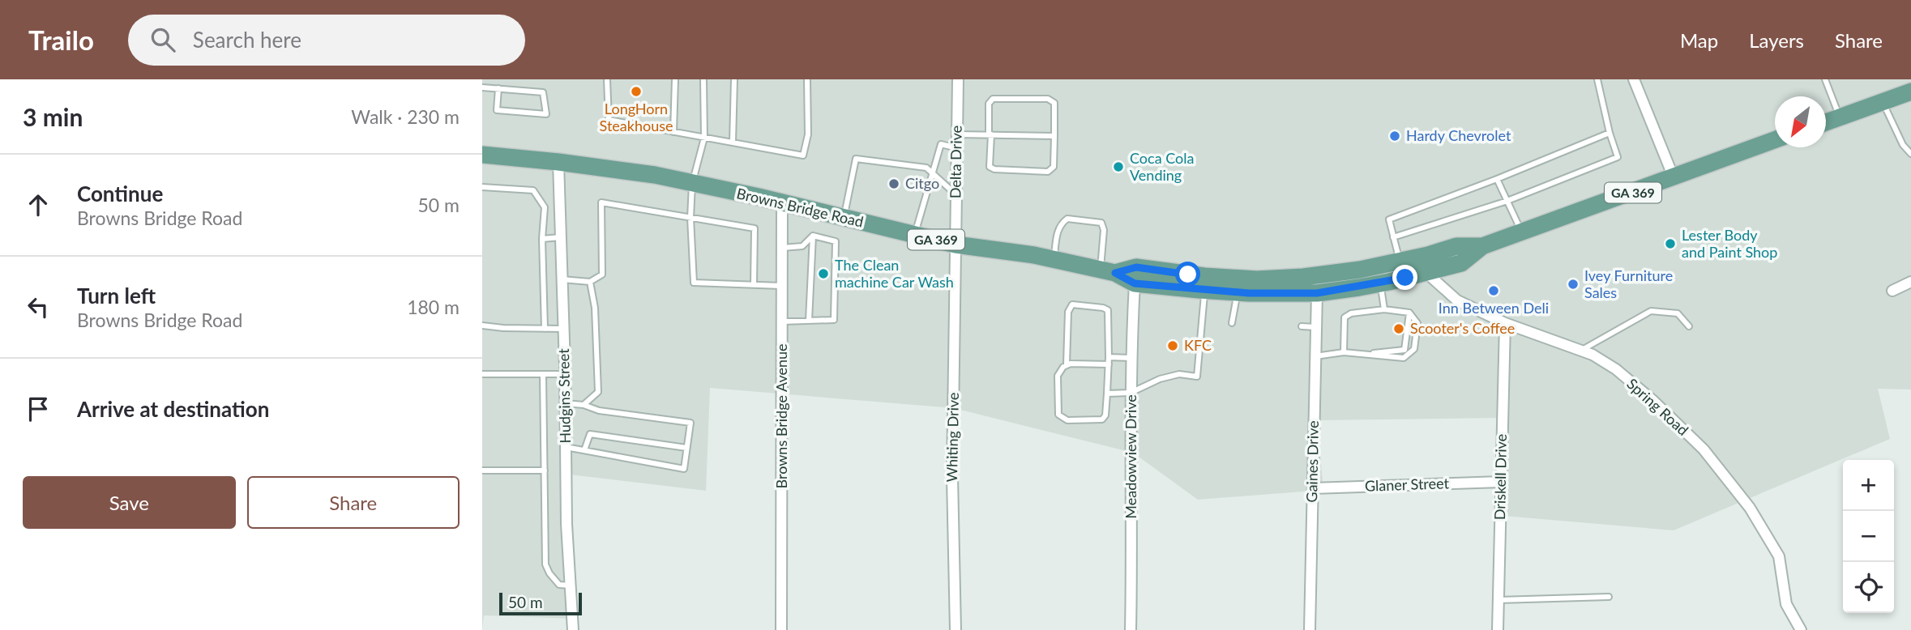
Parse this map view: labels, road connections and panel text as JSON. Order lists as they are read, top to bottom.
{
  "streets": {
    "main road": ["GA 369", "Browns Bridge Road"],
    "street": [
      "Delta Drive",
      "Hudgins Street",
      "Spring Road",
      "Browns Bridge Avenue",
      "Whiting Drive",
      "Meadowview Drive",
      "Gaines Drive",
      "Driskell Drive",
      "Glaner Street"
    ]
  },
  "crossings": [
    ["Delta Drive", "Browns Bridge Road"],
    ["Delta Drive", "Whiting Drive"],
    ["Browns Bridge Road", "Hudgins Street"],
    ["Browns Bridge Road", "Spring Road"],
    ["Browns Bridge Road", "Browns Bridge Avenue"],
    ["Browns Bridge Road", "Whiting Drive"],
    ["Browns Bridge Road", "Meadowview Drive"],
    ["Browns Bridge Road", "Gaines Drive"],
    ["Spring Road", "Driskell Drive"],
    ["Gaines Drive", "Glaner Street"],
    ["Driskell Drive", "Glaner Street"]
  ],
  "places": [
    "LongHorn Steakhouse",
    "Hardy Chevrolet",
    "Coca Cola Vending",
    "Citgo",
    "Lester Body and Paint Shop",
    "The Clean machine Car Wash",
    "Ivey Furniture Sales",
    "Inn Between Deli",
    "Scooter's Coffee",
    "KFC"
  ],
  "scale_bar": "50 m",
  "north": "bottom left",
  "page": {
    "header": "Trailo",
    "search": "Search here",
    "nav": ["Map", "Layers", "Share"],
    "heading": ["3 min", "Walk · 230 m"],
    "list": [
      ["Continue", "Browns Bridge Road", "50 m"],
      ["Turn left", "Browns Bridge Road", "180 m"],
      "Arrive at destination"
    ],
    "buttons": ["Save", "Share"],
    "map_buttons": ["+", "−"],
    "scale": "50 m"
  }
}
